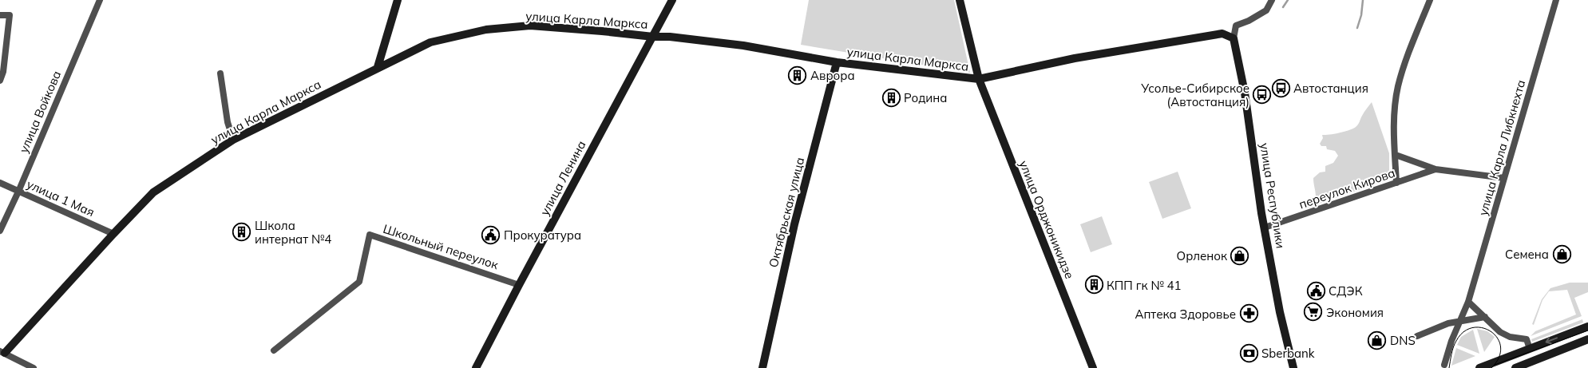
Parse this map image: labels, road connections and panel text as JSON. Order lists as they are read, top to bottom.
{
  "streets": {
    "street": [
      "улица Карла Маркса",
      "улица Войкова",
      "улица Карла Либкнехта",
      "улица Ленина",
      "переулок Кирова",
      "улица Республики",
      "улица 1 Мая",
      "Октябрьская улица",
      "улица Орджоникидзе",
      "Школьный переулок"
    ]
  },
  "crossings": [
    ["улица Карла Маркса", "улица Ленина"],
    ["улица Карла Маркса", "улица Республики"],
    ["улица Карла Маркса", "улица 1 Мая"],
    ["улица Карла Маркса", "Октябрьская улица"],
    ["улица Карла Маркса", "улица Орджоникидзе"],
    ["улица Войкова", "улица 1 Мая"],
    ["улица Карла Либкнехта", "переулок Кирова"],
    ["улица Ленина", "Школьный переулок"],
    ["переулок Кирова", "улица Республики"]
  ],
  "places": {
    "building": [
      "Аврора",
      "Родина",
      "Школа интернат №4",
      "КПП гк № 41"
    ],
    "bus stop": ["Автостанция", "Усолье-Сибирское (Автостанция)"],
    "public building": ["Прокуратура", "СДЭК"],
    "shop": ["Семена", "Орленок", "DNS"],
    "supermarket": ["Экономия"],
    "pharmacy": ["Аптека Здоровье"],
    "bank": ["Sberbank"]
  }
}
